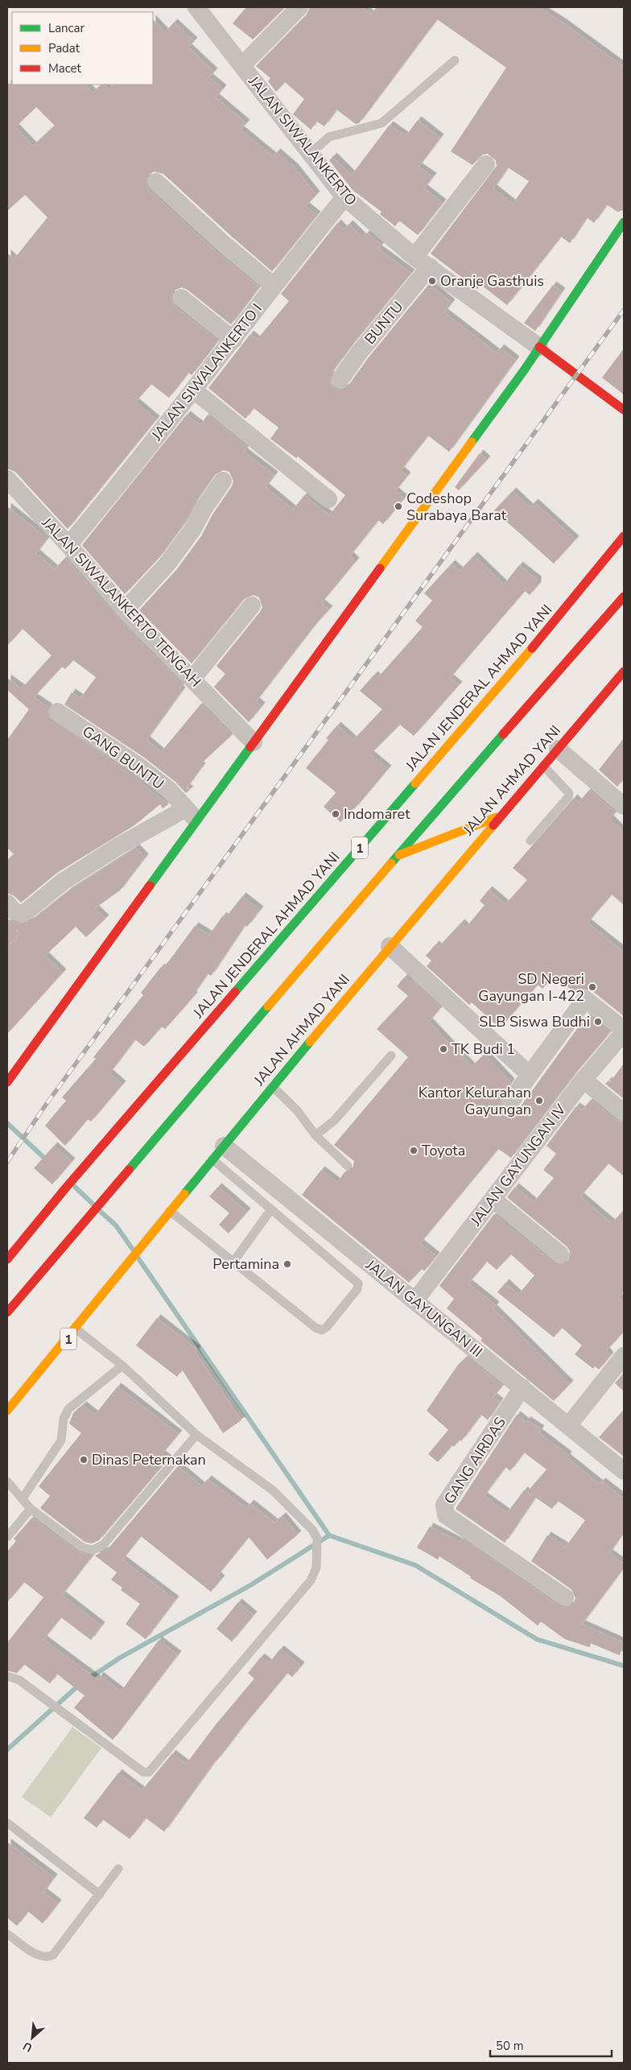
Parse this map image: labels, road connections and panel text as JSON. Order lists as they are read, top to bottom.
{
  "streets": {
    "main road": ["JALAN JENDERAL AHMAD YANI", "JALAN AHMAD YANI", "1"],
    "street": [
      "JALAN SIWALANKERTO",
      "BUNTU",
      "JALAN SIWALANKERTO I",
      "JALAN SIWALANKERTO TENGAH",
      "GANG BUNTU",
      "JALAN GAYUNGAN IV",
      "JALAN GAYUNGAN III",
      "GANG AIRDAS"
    ]
  },
  "crossings": [
    ["JALAN SIWALANKERTO", "BUNTU"],
    ["JALAN SIWALANKERTO", "JALAN SIWALANKERTO I"],
    ["JALAN SIWALANKERTO I", "JALAN SIWALANKERTO TENGAH"],
    ["JALAN AHMAD YANI", "JALAN GAYUNGAN III"],
    ["JALAN GAYUNGAN IV", "JALAN GAYUNGAN III"],
    ["JALAN GAYUNGAN III", "GANG AIRDAS"]
  ],
  "places": [
    "Oranje Gasthuis",
    "Codeshop Surabaya Barat",
    "Indomaret",
    "SD Negeri Gayungan I-422",
    "SLB Siswa Budhi",
    "TK Budi 1",
    "Kantor Kelurahan Gayungan",
    "Toyota",
    "Pertamina",
    "Dinas Peternakan"
  ],
  "legend": ["Lancar", "Padat", "Macet"],
  "scale_bar": "50 m",
  "north": "bottom left"
}
